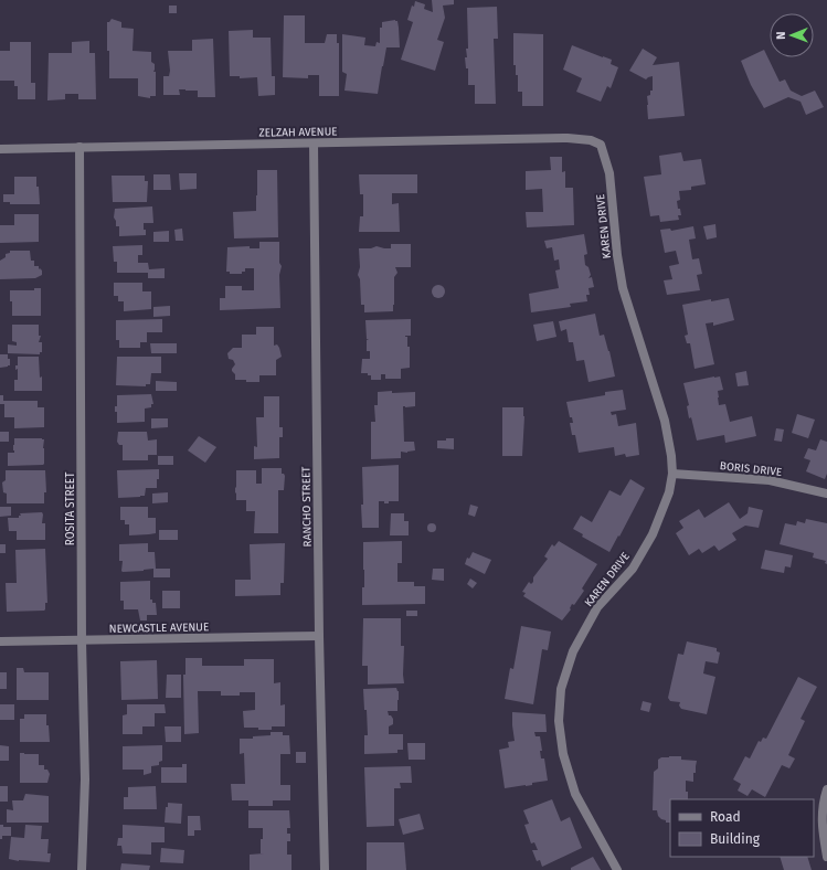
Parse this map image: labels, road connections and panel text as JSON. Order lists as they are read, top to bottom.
{
  "streets": {
    "street": [
      "ZELZAH AVENUE",
      "KAREN DRIVE",
      "BORIS DRIVE",
      "RANCHO STREET",
      "ROSITA STREET",
      "NEWCASTLE AVENUE"
    ]
  },
  "crossings": [
    ["ZELZAH AVENUE", "KAREN DRIVE"],
    ["ZELZAH AVENUE", "RANCHO STREET"],
    ["ZELZAH AVENUE", "ROSITA STREET"],
    ["KAREN DRIVE", "BORIS DRIVE"],
    ["RANCHO STREET", "NEWCASTLE AVENUE"],
    ["ROSITA STREET", "NEWCASTLE AVENUE"]
  ],
  "legend": ["Road", "Building"],
  "north": "left"
}
